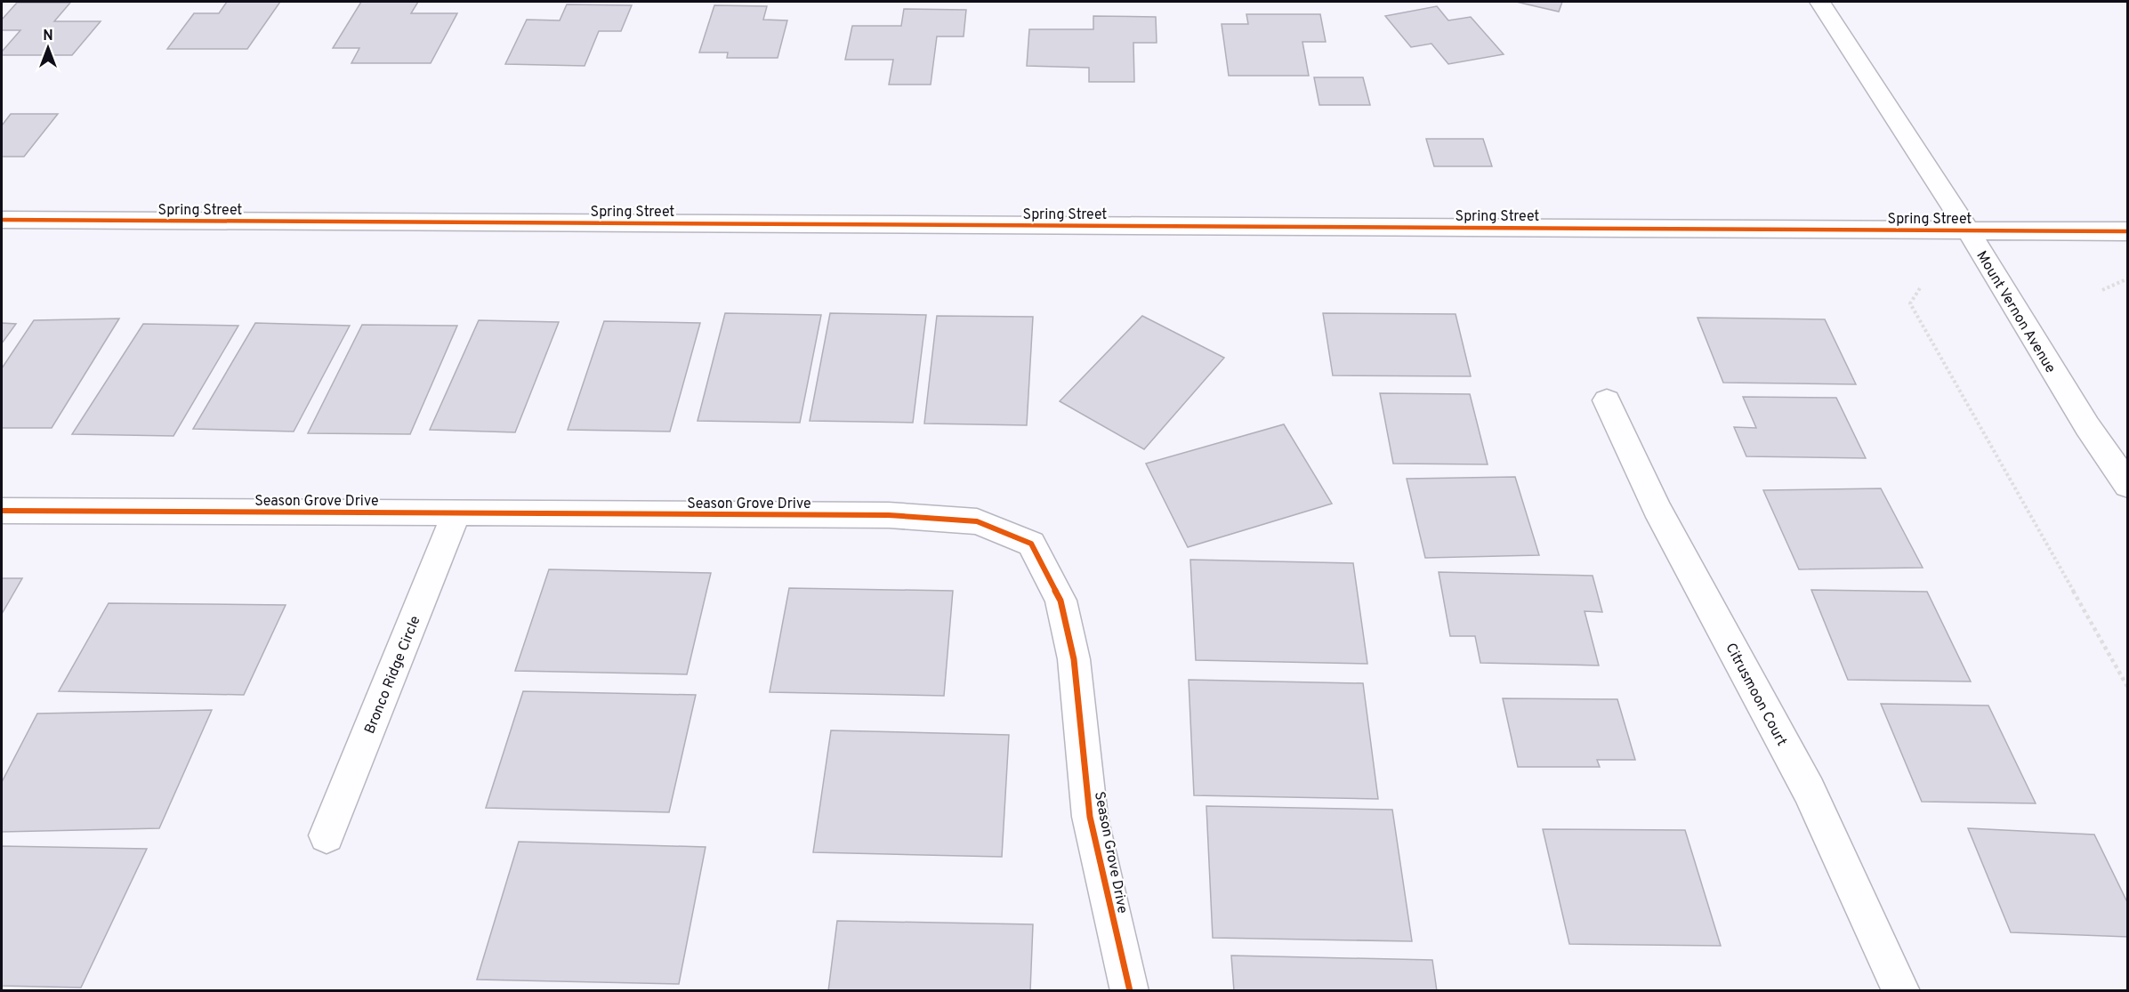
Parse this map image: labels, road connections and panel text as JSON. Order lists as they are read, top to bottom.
{
  "streets": {
    "street": [
      "Spring Street",
      "Mount Vernon Avenue",
      "Season Grove Drive",
      "Bronco Ridge Circle",
      "Citrusmoon Court"
    ]
  },
  "crossings": [
    ["Spring Street", "Mount Vernon Avenue"],
    ["Season Grove Drive", "Bronco Ridge Circle"]
  ],
  "north": "top"
}
